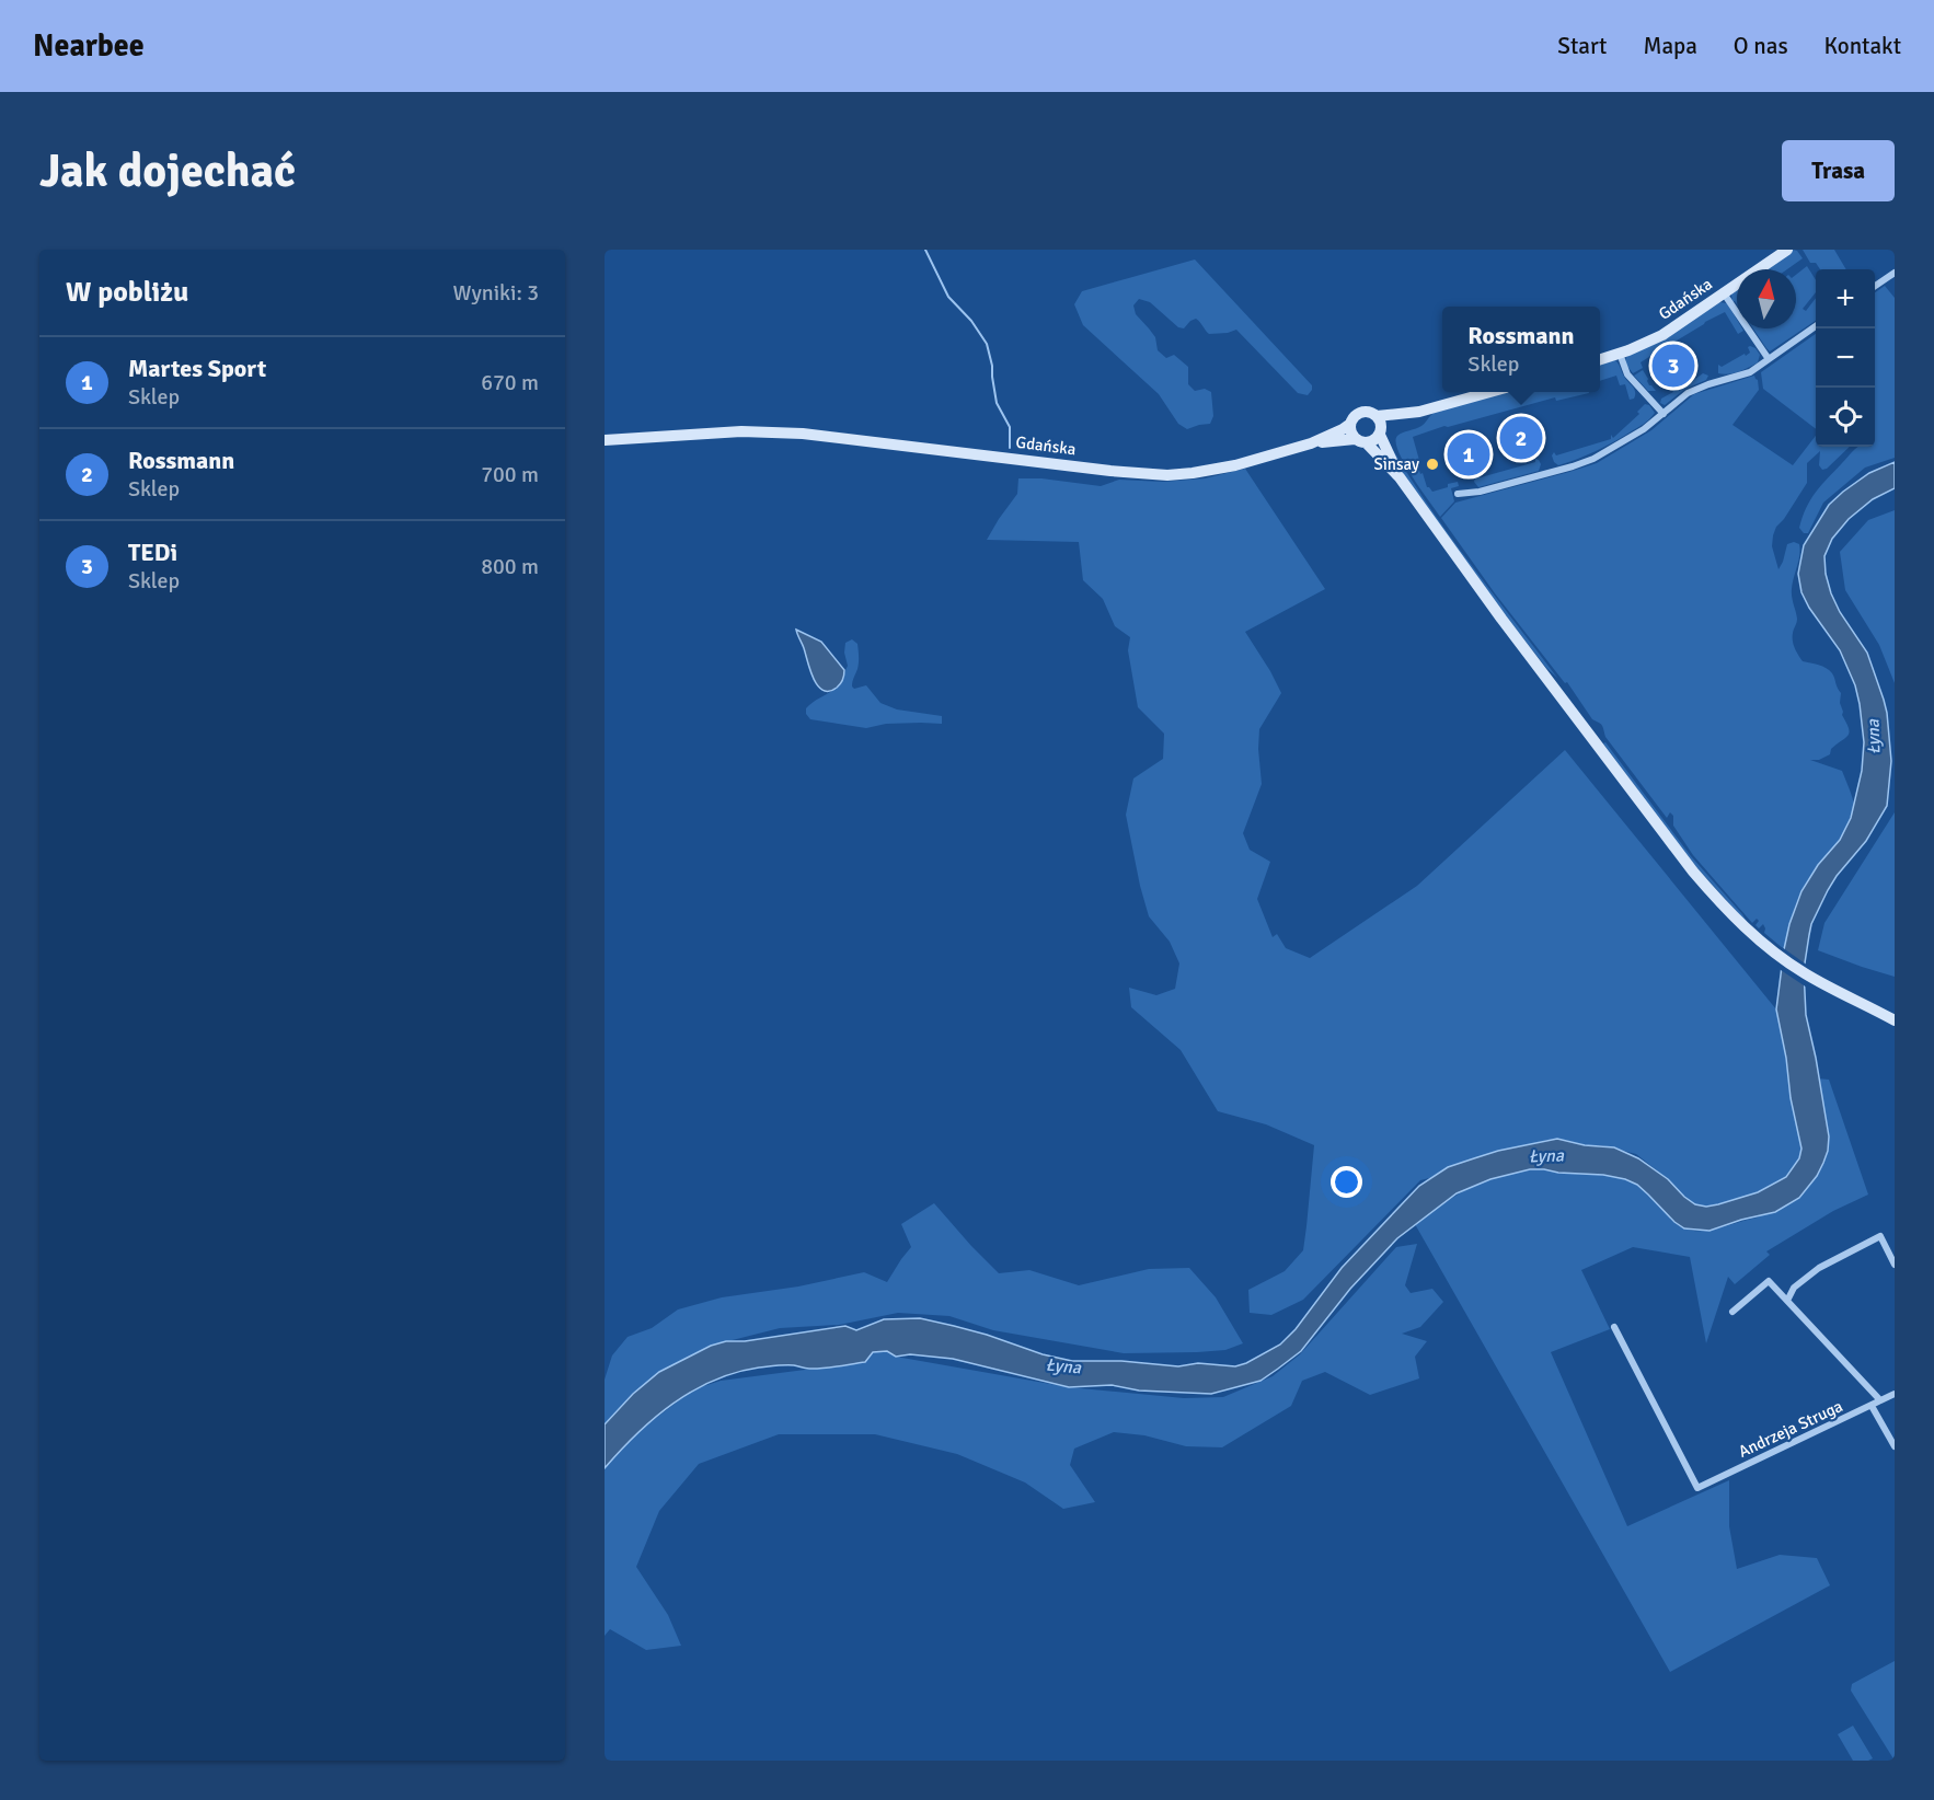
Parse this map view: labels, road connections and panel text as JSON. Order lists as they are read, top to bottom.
{
  "streets": {
    "main road": ["Gdańska"],
    "street": ["Andrzeja Struga"]
  },
  "water": ["Łyna"],
  "places": ["Sinsay"],
  "north": "top",
  "page": {
    "header": "Nearbee",
    "nav": [
      "Start",
      "Mapa",
      "O nas",
      "Kontakt"
    ],
    "buttons": "Trasa",
    "title": "Jak dojechać",
    "heading": ["W pobliżu", "Wyniki: 3"],
    "map_buttons": ["+", "−"],
    "popup": ["Rossmann", "Sklep"],
    "list": [
      {
        "mark": "1",
        "name": "Martes Sport",
        "note": "Sklep",
        "value": "670 m"
      },
      {
        "mark": "2",
        "name": "Rossmann",
        "note": "Sklep",
        "value": "700 m"
      },
      {
        "mark": "3",
        "name": "TEDi",
        "note": "Sklep",
        "value": "800 m"
      }
    ],
    "pins": ["3", "2", "1"]
  }
}
